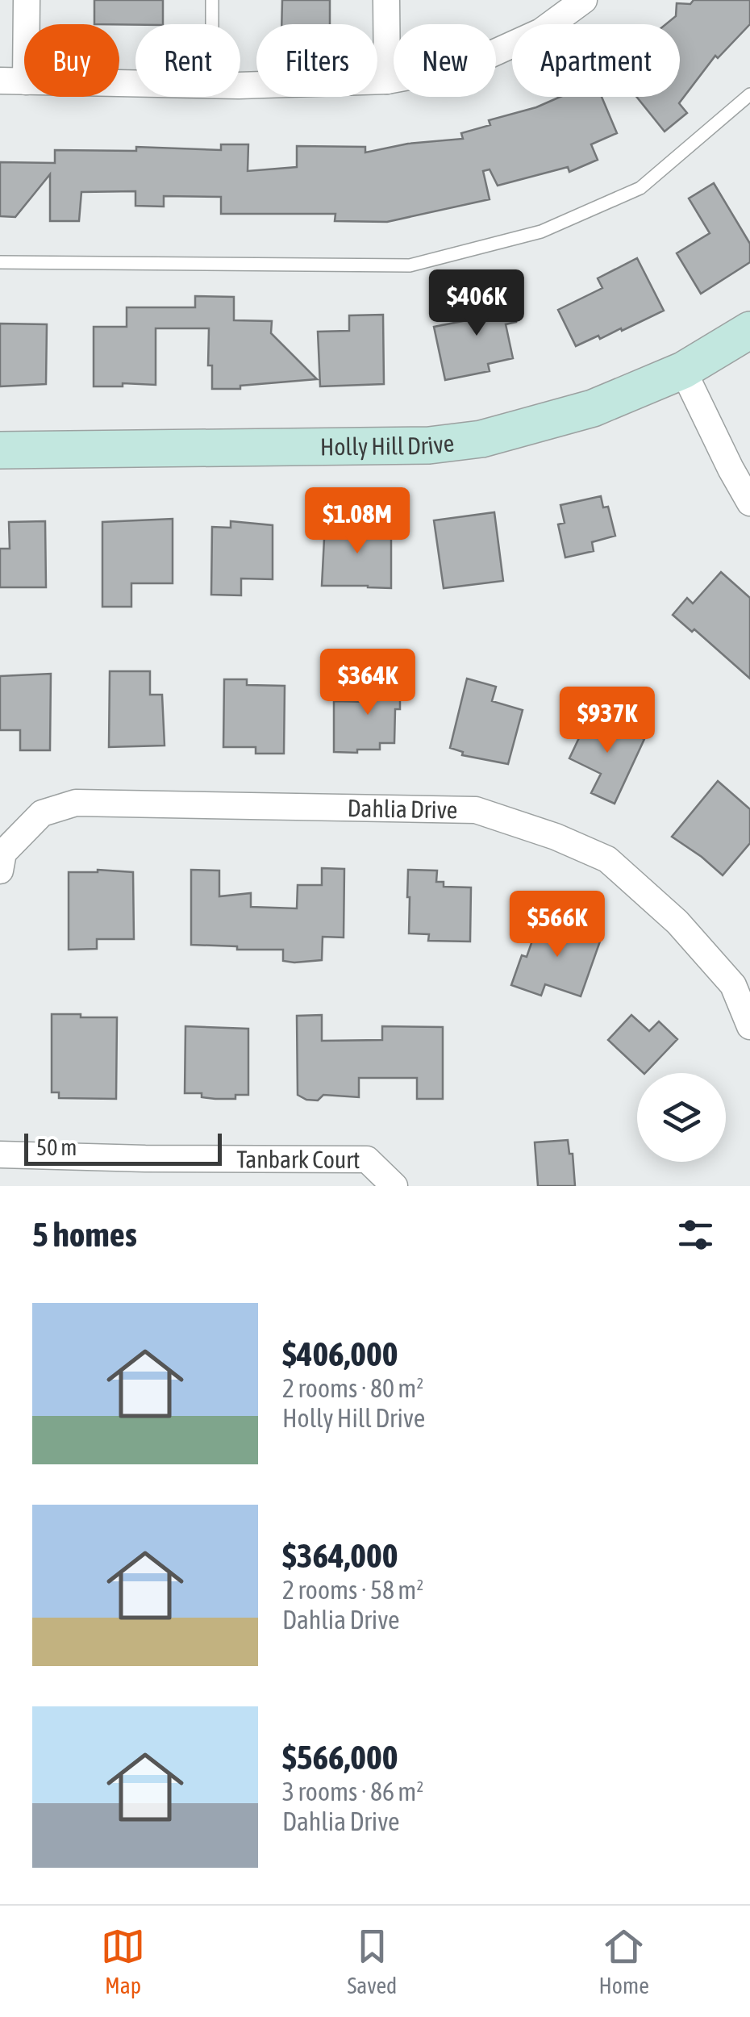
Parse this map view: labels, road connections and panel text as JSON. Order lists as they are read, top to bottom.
{
  "streets": {
    "street": ["Holly Hill Drive", "Dahlia Drive", "Tanbark Court"]
  },
  "scale_bar": "50 m",
  "page": {
    "chip": [
      "Buy",
      "Rent",
      "Filters",
      "New",
      "Apartment"
    ],
    "price": [
      "$406K",
      "$1.08M",
      "$364K",
      "$937K",
      "$566K"
    ],
    "scale": "50 m",
    "heading": "5 homes",
    "list": [
      {
        "name": "$406,000",
        "note": "2 rooms · 80 m² · Holly Hill Drive"
      },
      {
        "name": "$364,000",
        "note": "2 rooms · 58 m² · Dahlia Drive"
      },
      {
        "name": "$566,000",
        "note": "3 rooms · 86 m² · Dahlia Drive"
      }
    ],
    "tabs": ["Map", "Saved", "Home"]
  }
}
